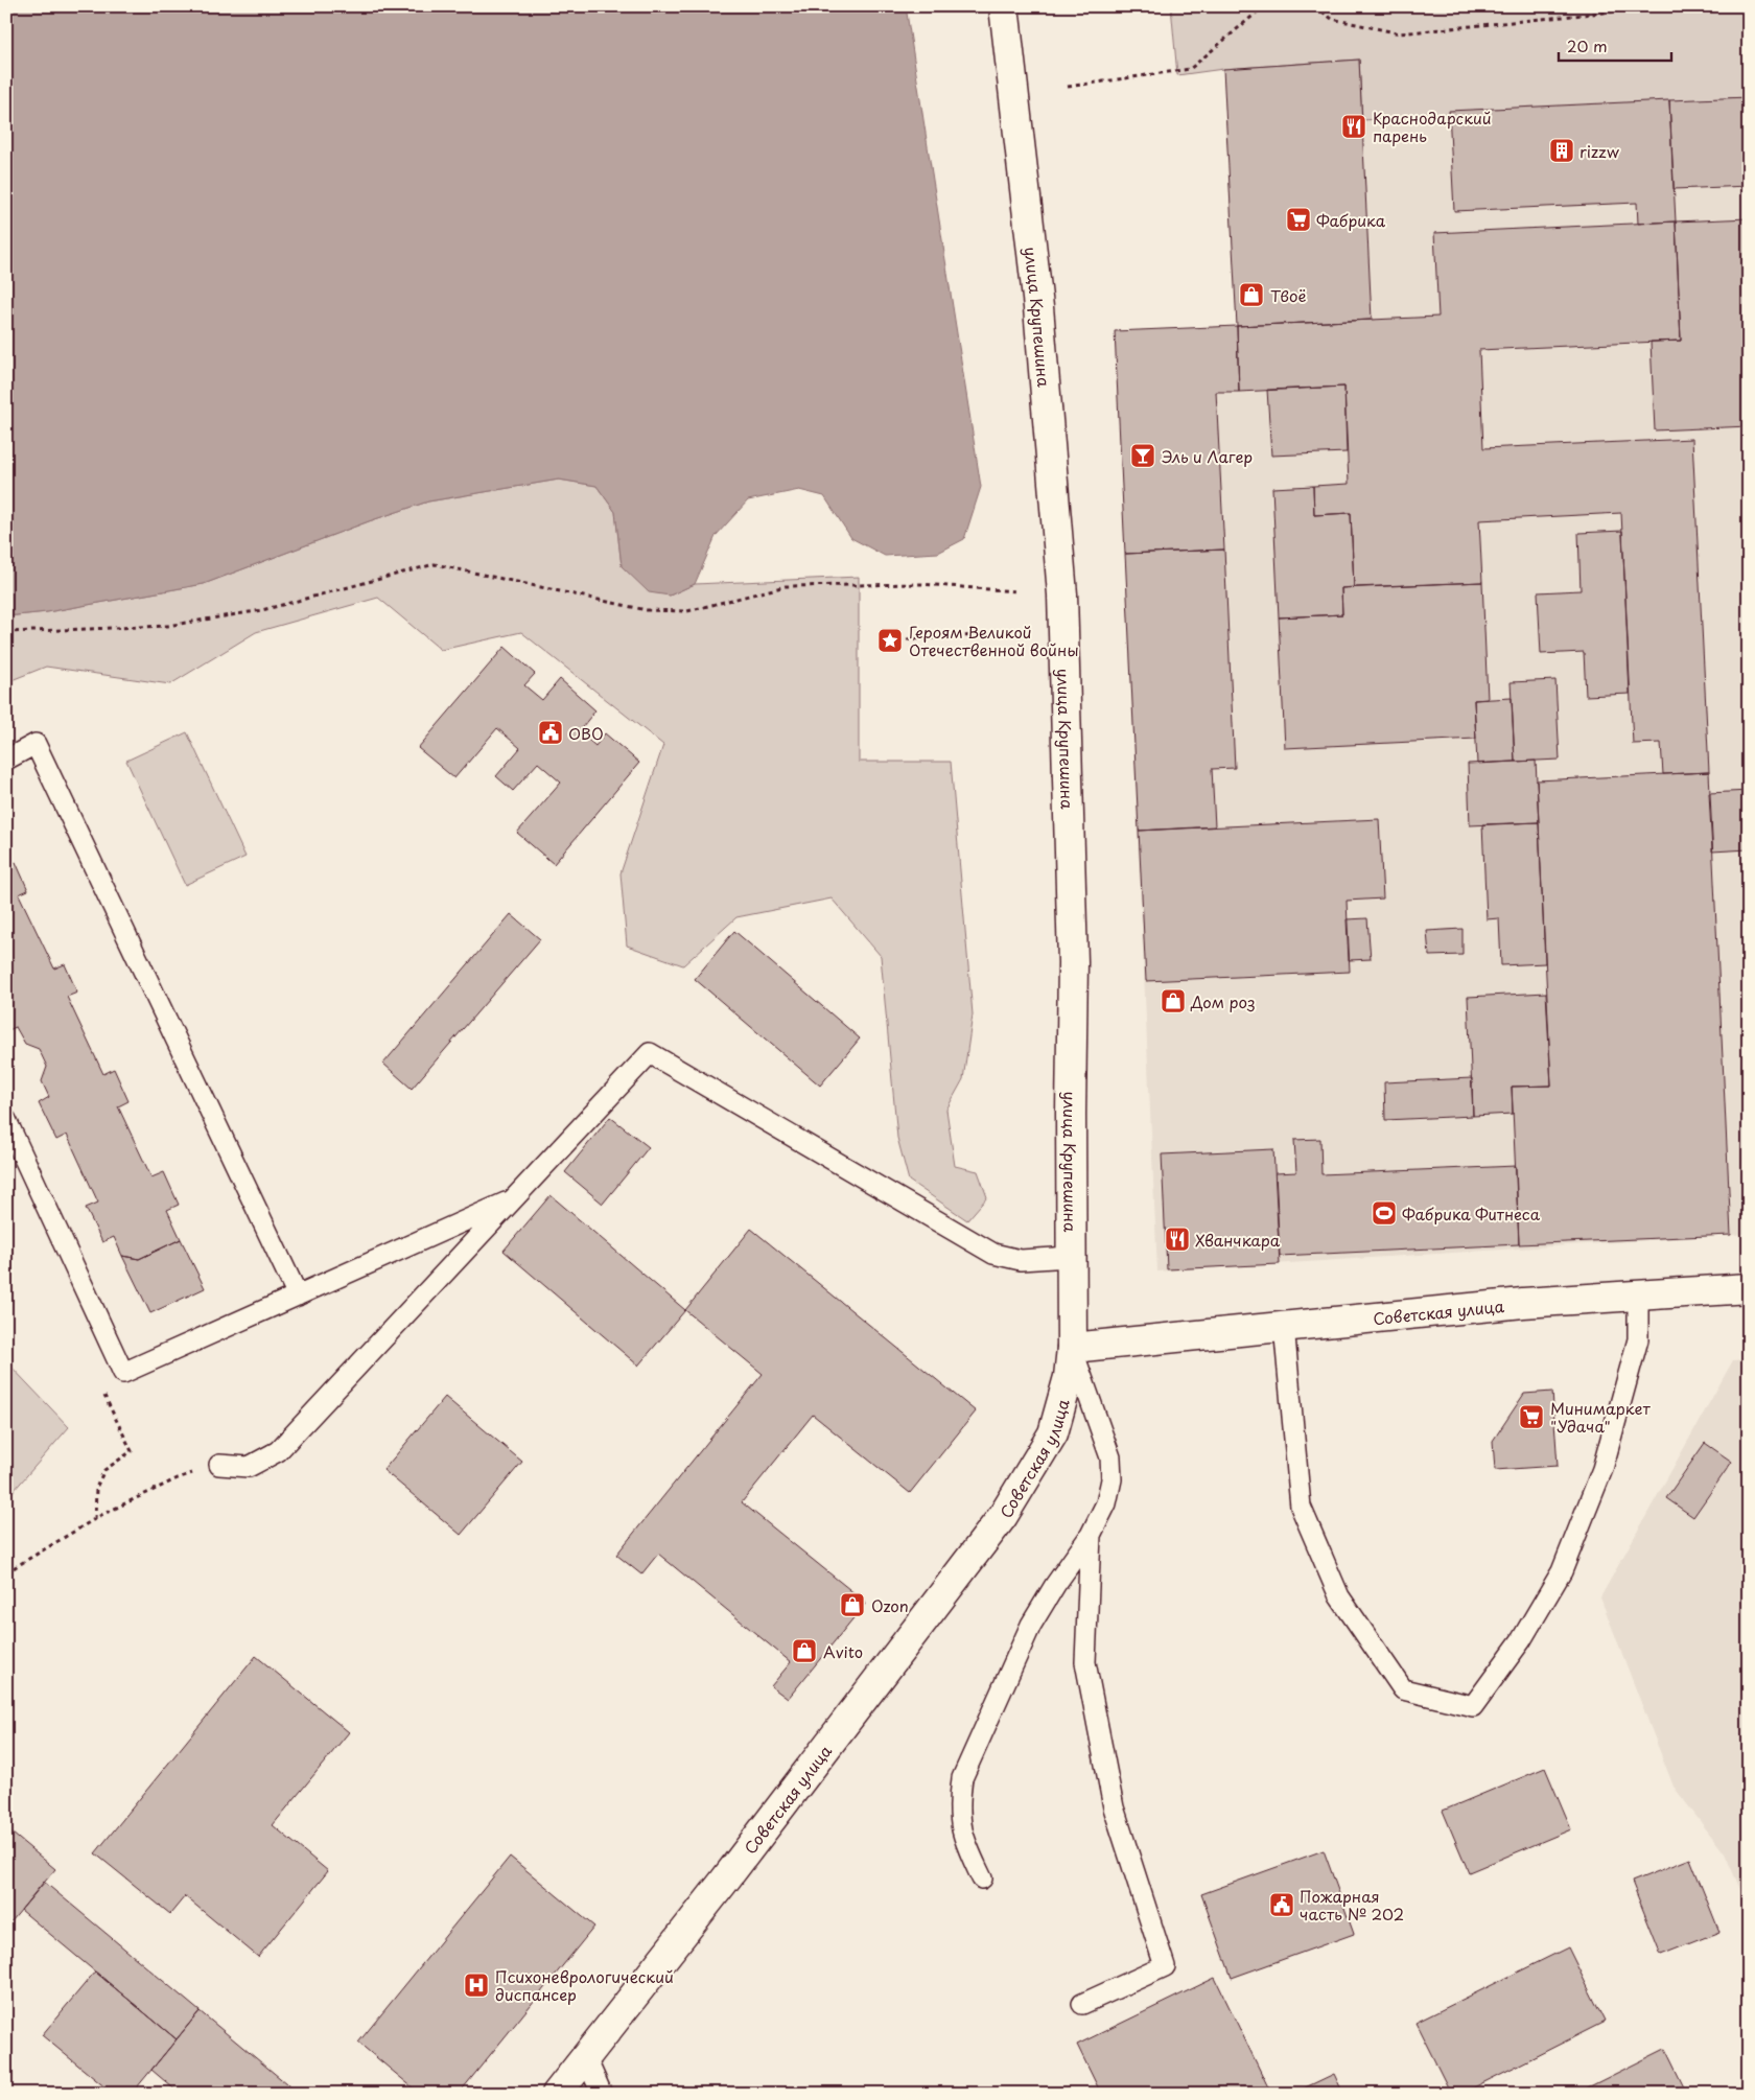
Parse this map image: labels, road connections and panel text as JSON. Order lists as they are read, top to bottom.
{
  "streets": {
    "main road": ["улица Крупешина", "Советская улица"]
  },
  "crossings": [
    ["улица Крупешина", "Советская улица"]
  ],
  "places": {
    "restaurant": ["Краснодарский парень", "Хванчкара"],
    "building": ["rizzw"],
    "supermarket": ["Фабрика", "Минимаркет \"Удача\""],
    "shop": [
      "Твоё",
      "Дом роз",
      "Ozon",
      "Avito"
    ],
    "bar": ["Эль и Лагер"],
    "place": ["Героям Великой Отечественной войны"],
    "public building": ["ОВО", "Пожарная часть № 202"],
    "sports": ["Фабрика Фитнеса"],
    "hospital": ["Психоневрологический диспансер"]
  },
  "scale_bar": "20 m"
}
